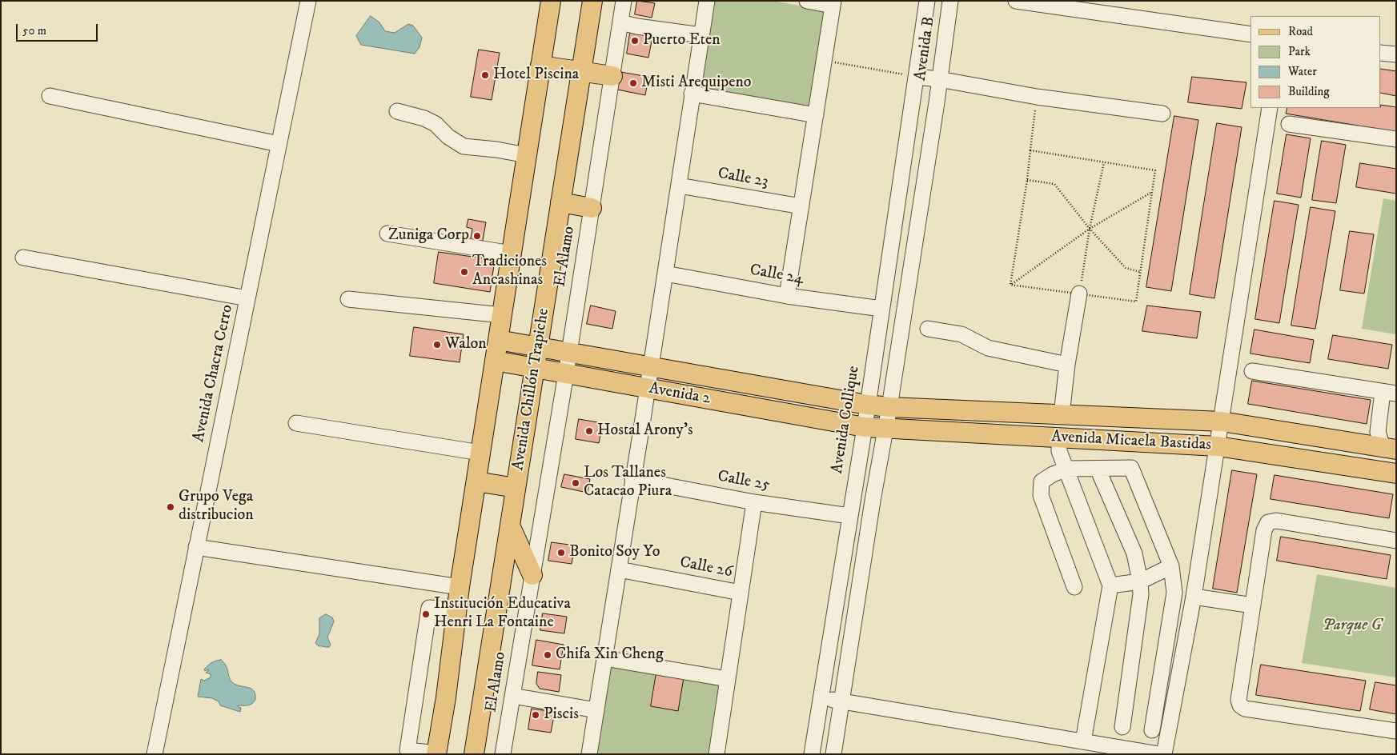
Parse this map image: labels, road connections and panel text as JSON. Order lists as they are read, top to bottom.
{
  "streets": {
    "main road": ["Avenida Chillón Trapiche", "Avenida 2", "Avenida Micaela Bastidas"],
    "street": [
      "Avenida B",
      "Calle 23",
      "El Alamo",
      "Calle 24",
      "Avenida Chacra Cerro",
      "Avenida Collique",
      "Calle 25",
      "Calle 26"
    ]
  },
  "crossings": [
    ["Avenida B", "Avenida Collique"],
    ["Avenida B", "Avenida Micaela Bastidas"],
    ["El Alamo", "Avenida 2"],
    ["Calle 24", "Avenida Collique"],
    ["Avenida Chillón Trapiche", "Avenida 2"],
    ["Avenida 2", "Avenida Collique"],
    ["Avenida 2", "Avenida Micaela Bastidas"],
    ["Avenida Collique", "Avenida Micaela Bastidas"],
    ["Avenida Collique", "Calle 25"]
  ],
  "parks": ["Parque G"],
  "places": [
    "Puerto Eten",
    "Hotel Piscina",
    "Misti Arequipeno",
    "Zuniga Corp",
    "Tradiciones Ancashinas",
    "Walon",
    "Hostal Arony's",
    "Los Tallanes Catacao Piura",
    "Grupo Vega distribucion",
    "Bonito Soy Yo",
    "Institución Educativa Henri La Fontaine",
    "Chifa Xin Cheng",
    "Piscis"
  ],
  "legend": [
    "Road",
    "Park",
    "Water",
    "Building"
  ],
  "scale_bar": "50 m"
}
